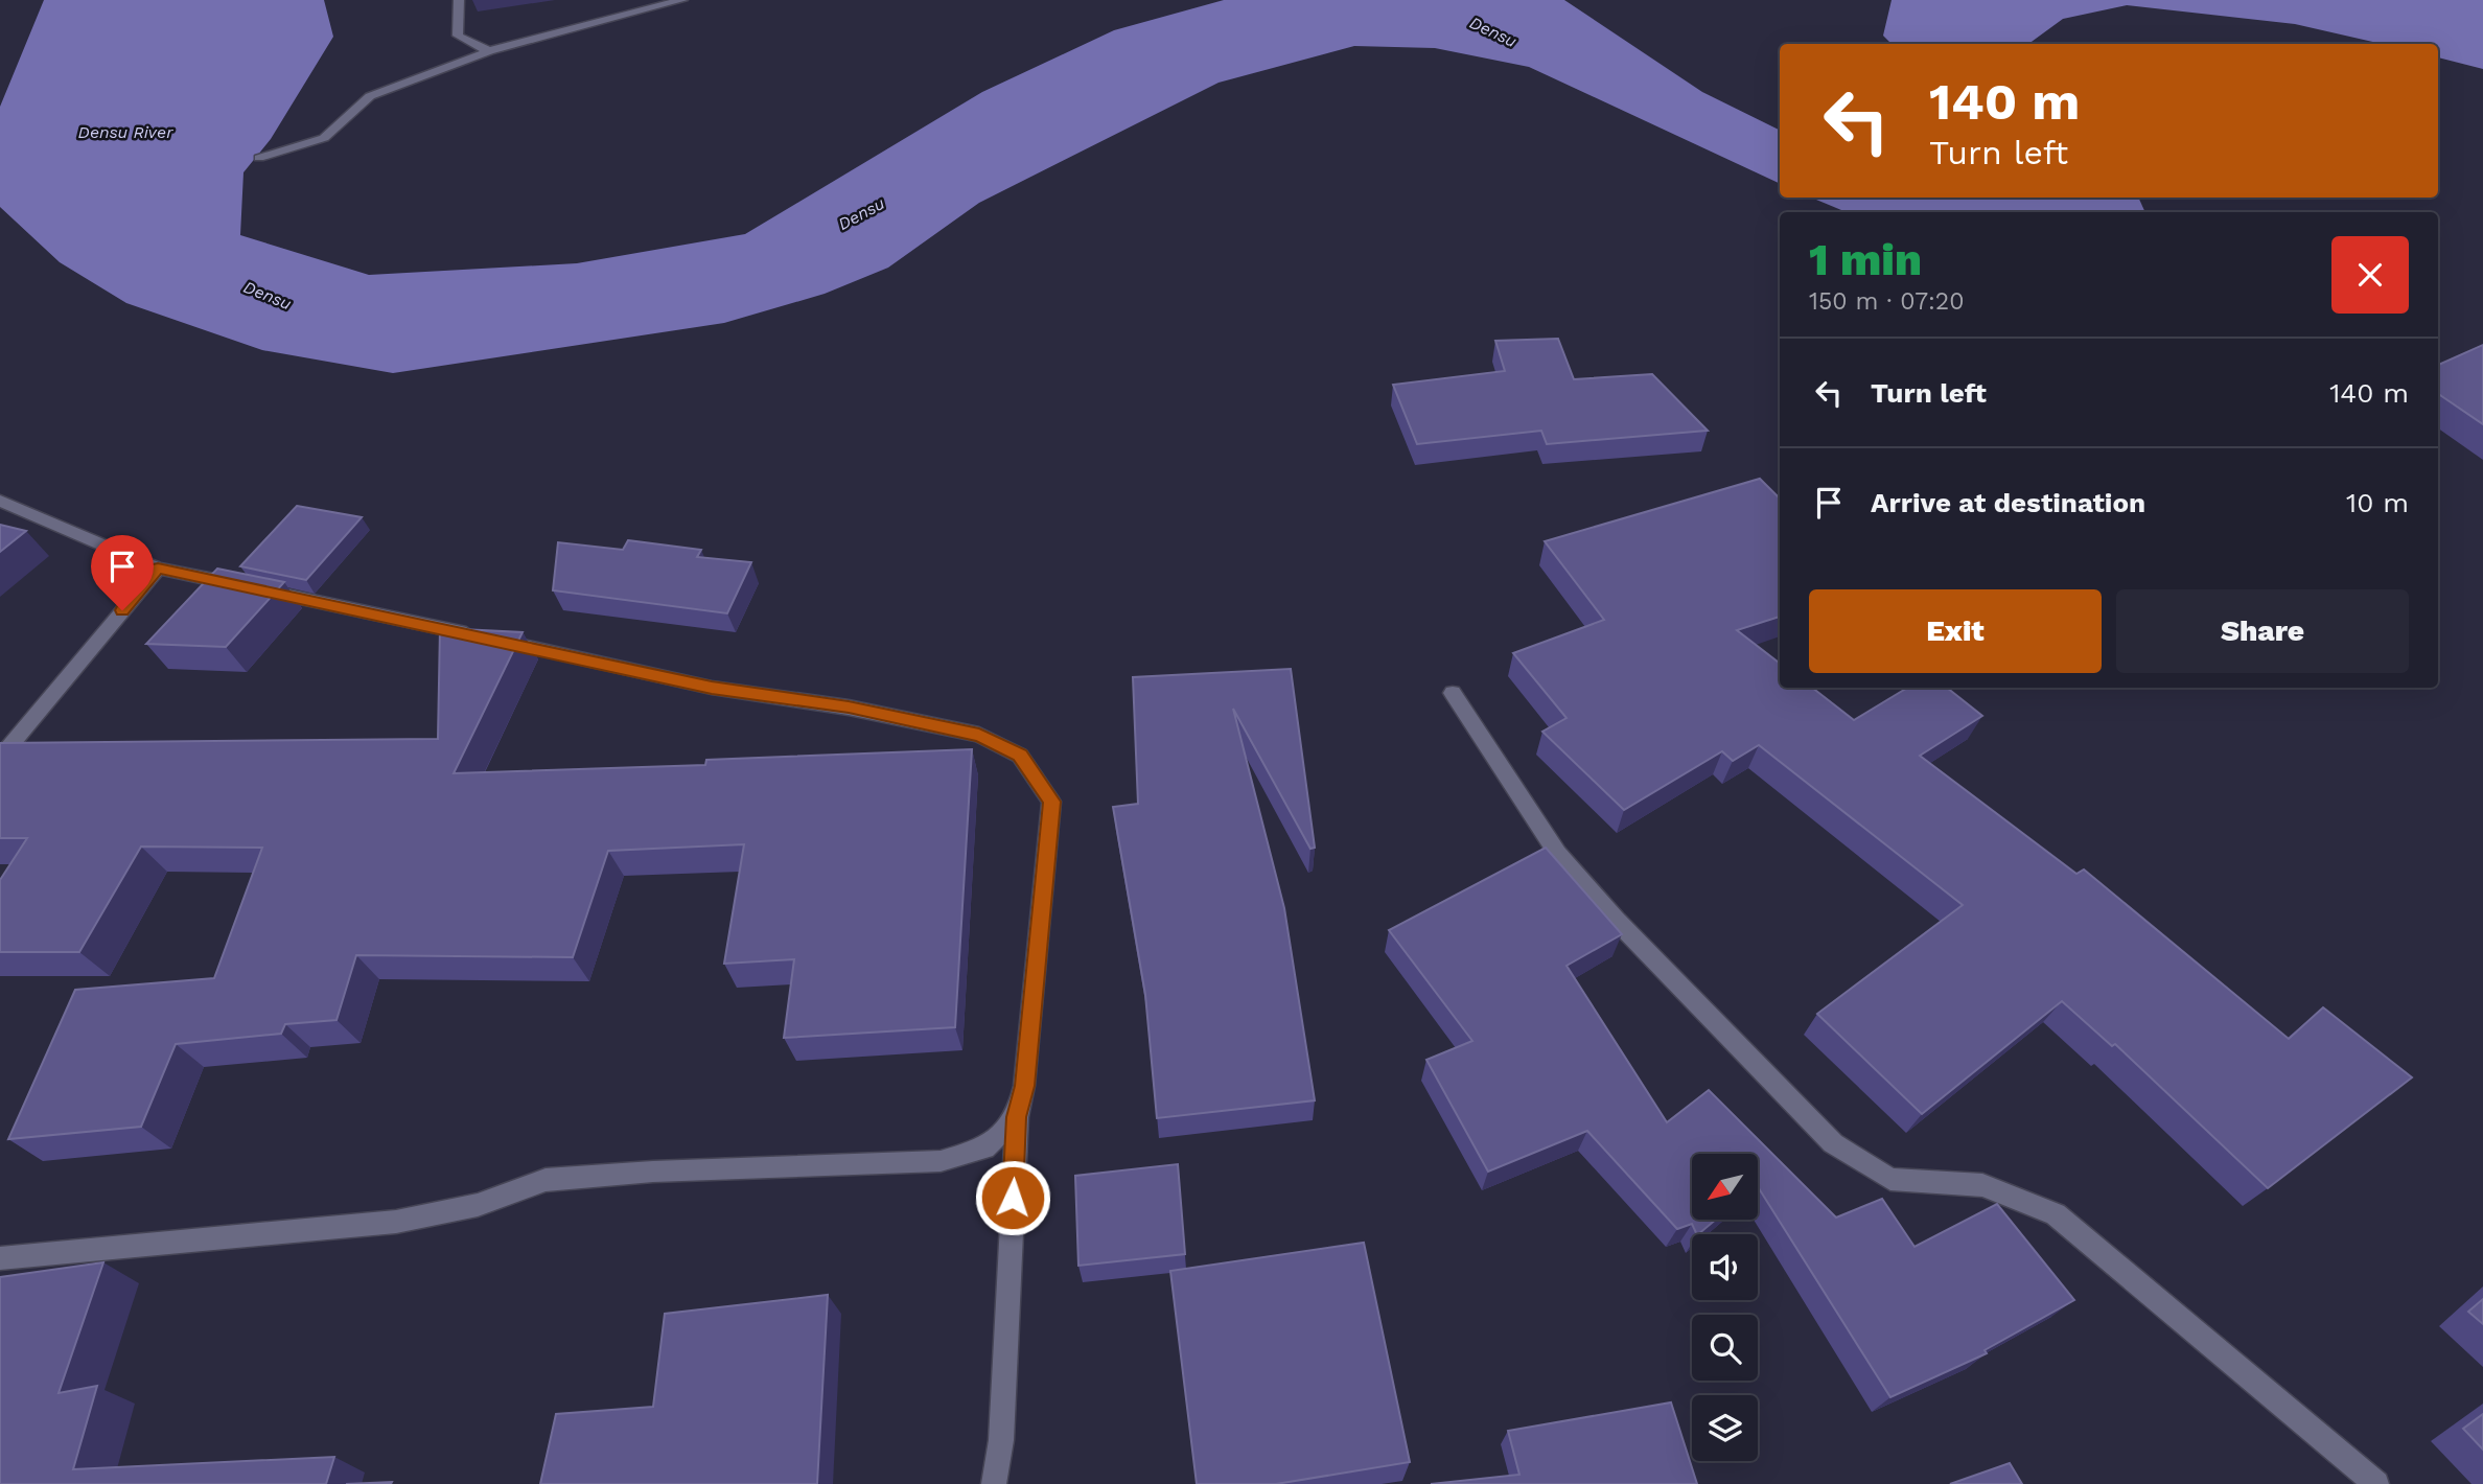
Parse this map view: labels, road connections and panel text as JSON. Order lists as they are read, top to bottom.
{
  "water": ["Densu", "Densu River"],
  "north": "bottom left",
  "page": {
    "turn": ["140 m", "Turn left"],
    "heading": ["1 min", "150 m · 07:20"],
    "list": [
      {
        "name": "Turn left",
        "value": "140 m"
      },
      {
        "name": "Arrive at destination",
        "value": "10 m"
      }
    ],
    "buttons": ["Exit", "Share"]
  }
}
